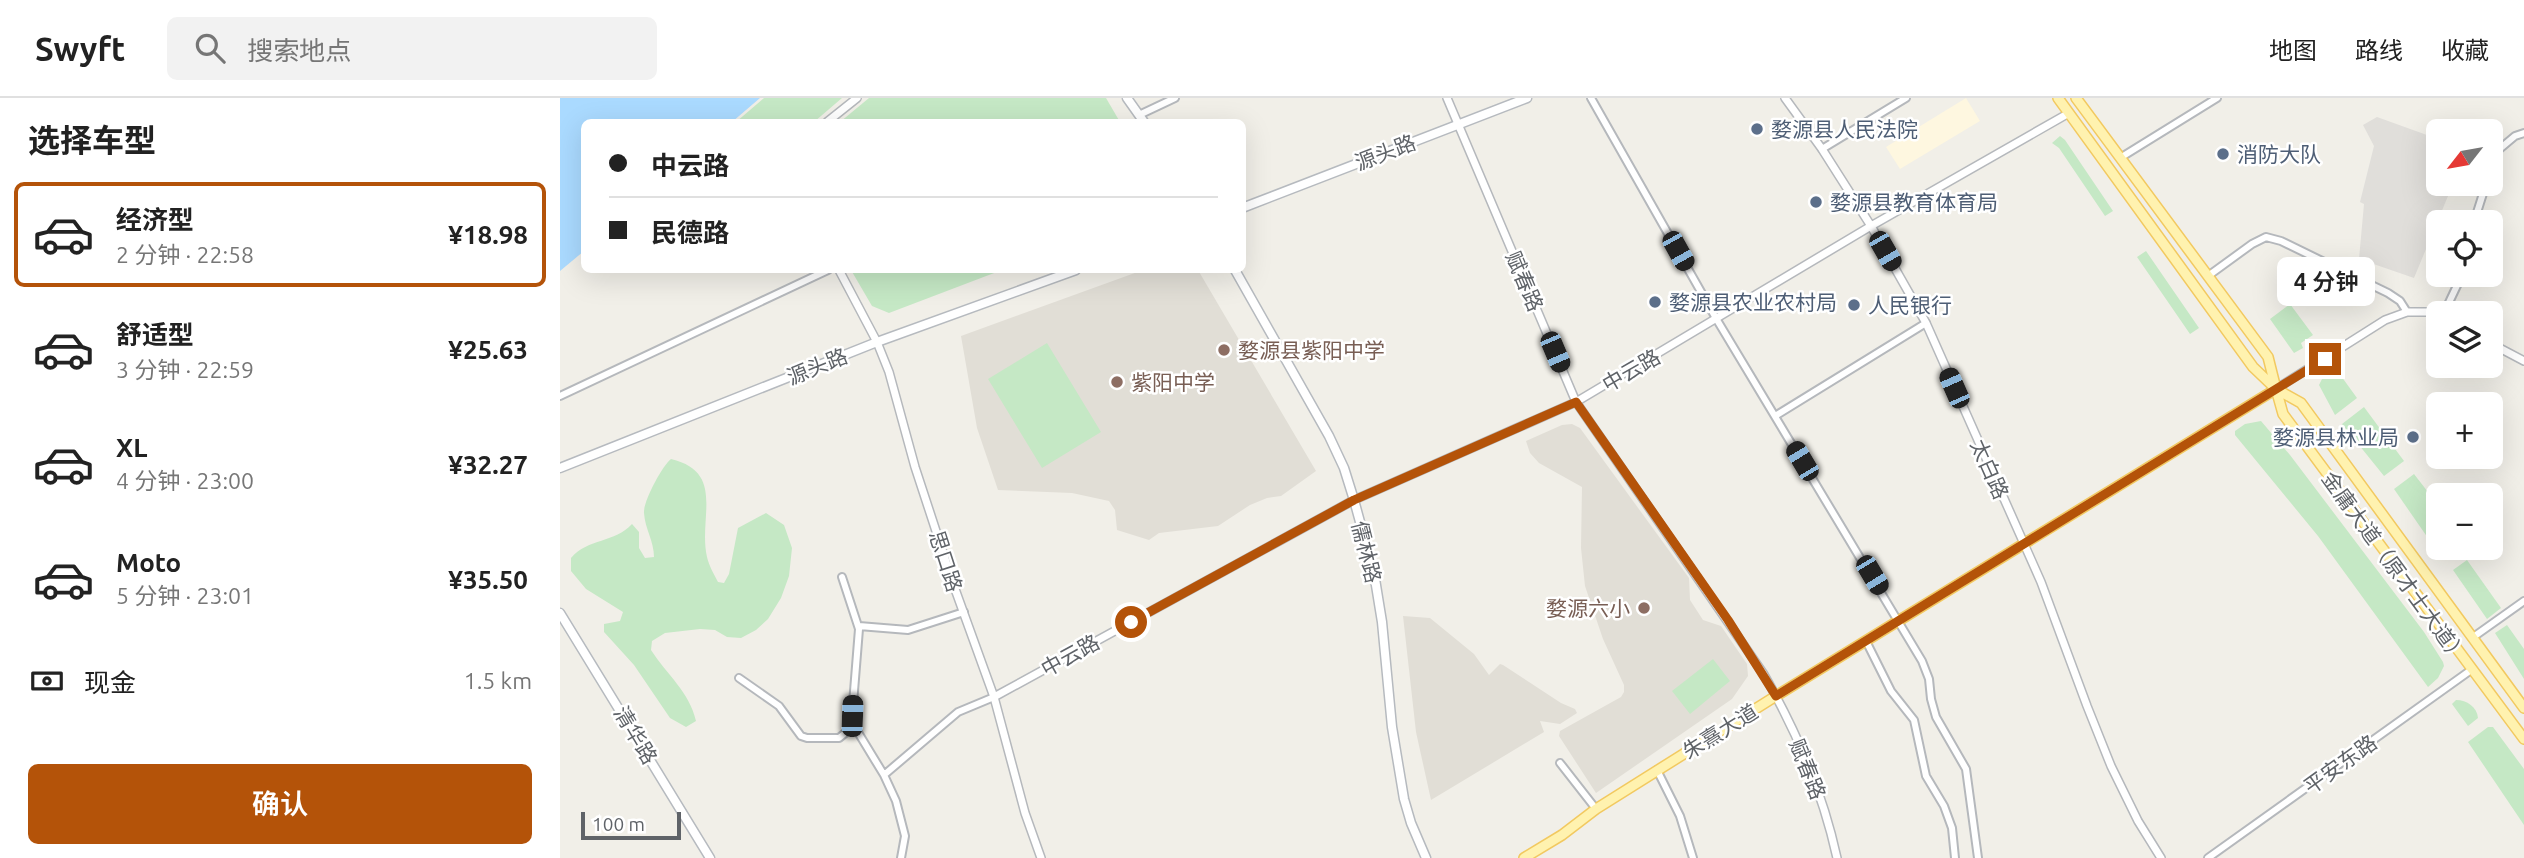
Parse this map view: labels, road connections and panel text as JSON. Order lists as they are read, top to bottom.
{
  "streets": {
    "main road": [
      "源头路",
      "儒林路",
      "金庸大道（原才士大道）",
      "朱熹大道",
      "清华路"
    ],
    "street": [
      "赋春路",
      "中云路",
      "太白路",
      "思口路",
      "平安东路"
    ]
  },
  "crossings": [
    ["源头路", "赋春路"],
    ["源头路", "思口路"],
    ["赋春路", "中云路"],
    ["赋春路", "朱熹大道"],
    ["中云路", "太白路"],
    ["中云路", "儒林路"],
    ["中云路", "思口路"],
    ["中云路", "金庸大道（原才士大道）"],
    ["太白路", "朱熹大道"],
    ["金庸大道（原才士大道）", "朱熹大道"],
    ["金庸大道（原才士大道）", "平安东路"]
  ],
  "places": [
    "婺源县人民法院",
    "消防大队",
    "婺源县教育体育局",
    "婺源县农业农村局",
    "人民银行",
    "婺源县紫阳中学",
    "紫阳中学",
    "婺源县林业局",
    "婺源六小"
  ],
  "scale_bar": "100 m",
  "north": "bottom left",
  "page": {
    "header": "Swyft",
    "search": "搜索地点",
    "nav": ["地图", "路线", "收藏"],
    "heading": "选择车型",
    "map_buttons": ["+", "−"],
    "banner": ["中云路", "民德路"],
    "list": [
      {
        "name": "经济型",
        "note": "2 分钟 · 22:58",
        "value": "¥18.98"
      },
      {
        "name": "舒适型",
        "note": "3 分钟 · 22:59",
        "value": "¥25.63"
      },
      {
        "name": "XL",
        "note": "4 分钟 · 23:00",
        "value": "¥32.27"
      },
      {
        "name": "Moto",
        "note": "5 分钟 · 23:01",
        "value": "¥35.50"
      }
    ],
    "bubble": "4 分钟",
    "pay": ["现金", "1.5 km"],
    "buttons": "确认",
    "scale": "100 m"
  }
}
